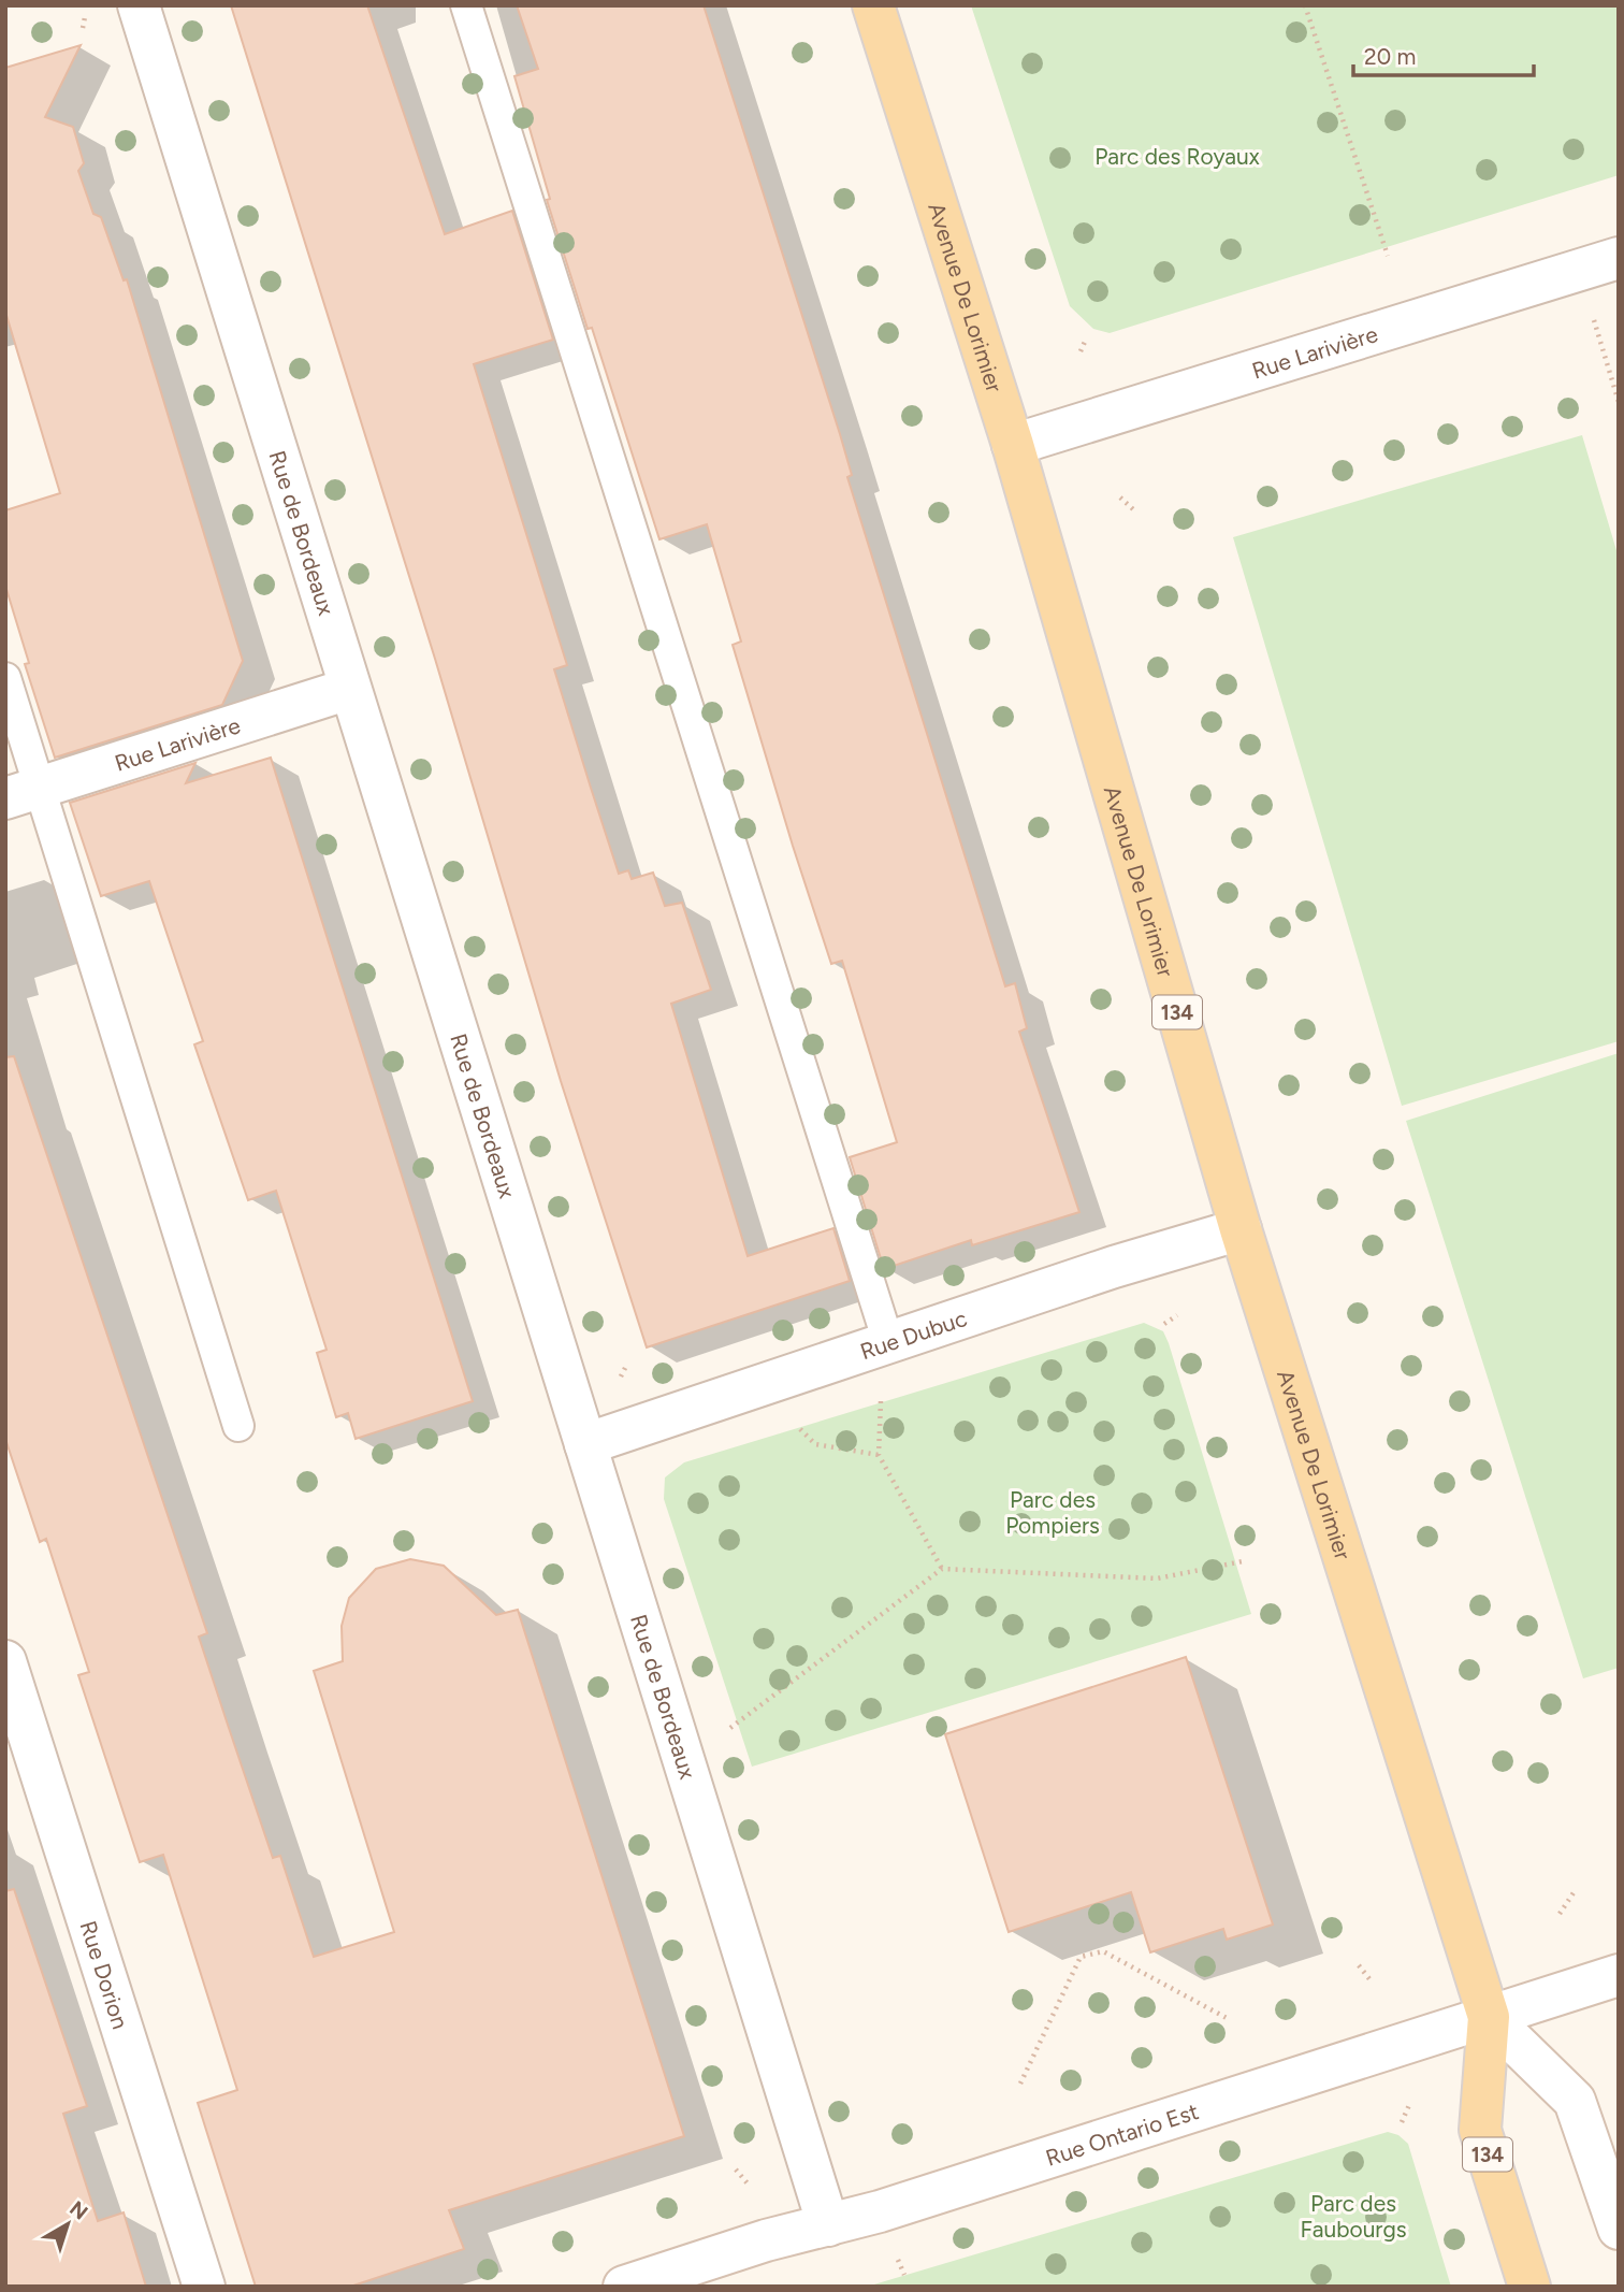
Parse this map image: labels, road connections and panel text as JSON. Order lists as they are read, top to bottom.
{
  "streets": {
    "main road": ["Avenue De Lorimier", "134"],
    "street": [
      "Rue Larivière",
      "Rue de Bordeaux",
      "Rue Dubuc",
      "Rue Dorion",
      "Rue Ontario Est"
    ]
  },
  "crossings": [
    ["Avenue De Lorimier", "Rue Larivière"],
    ["Avenue De Lorimier", "Rue Dubuc"],
    ["Avenue De Lorimier", "Rue Ontario Est"],
    ["Rue Larivière", "Rue de Bordeaux"],
    ["Rue de Bordeaux", "Rue Dubuc"],
    ["Rue de Bordeaux", "Rue Ontario Est"]
  ],
  "parks": ["Parc des Royaux", "Parc des Pompiers", "Parc des Faubourgs"],
  "scale_bar": "20 m",
  "north": "top right"
}
